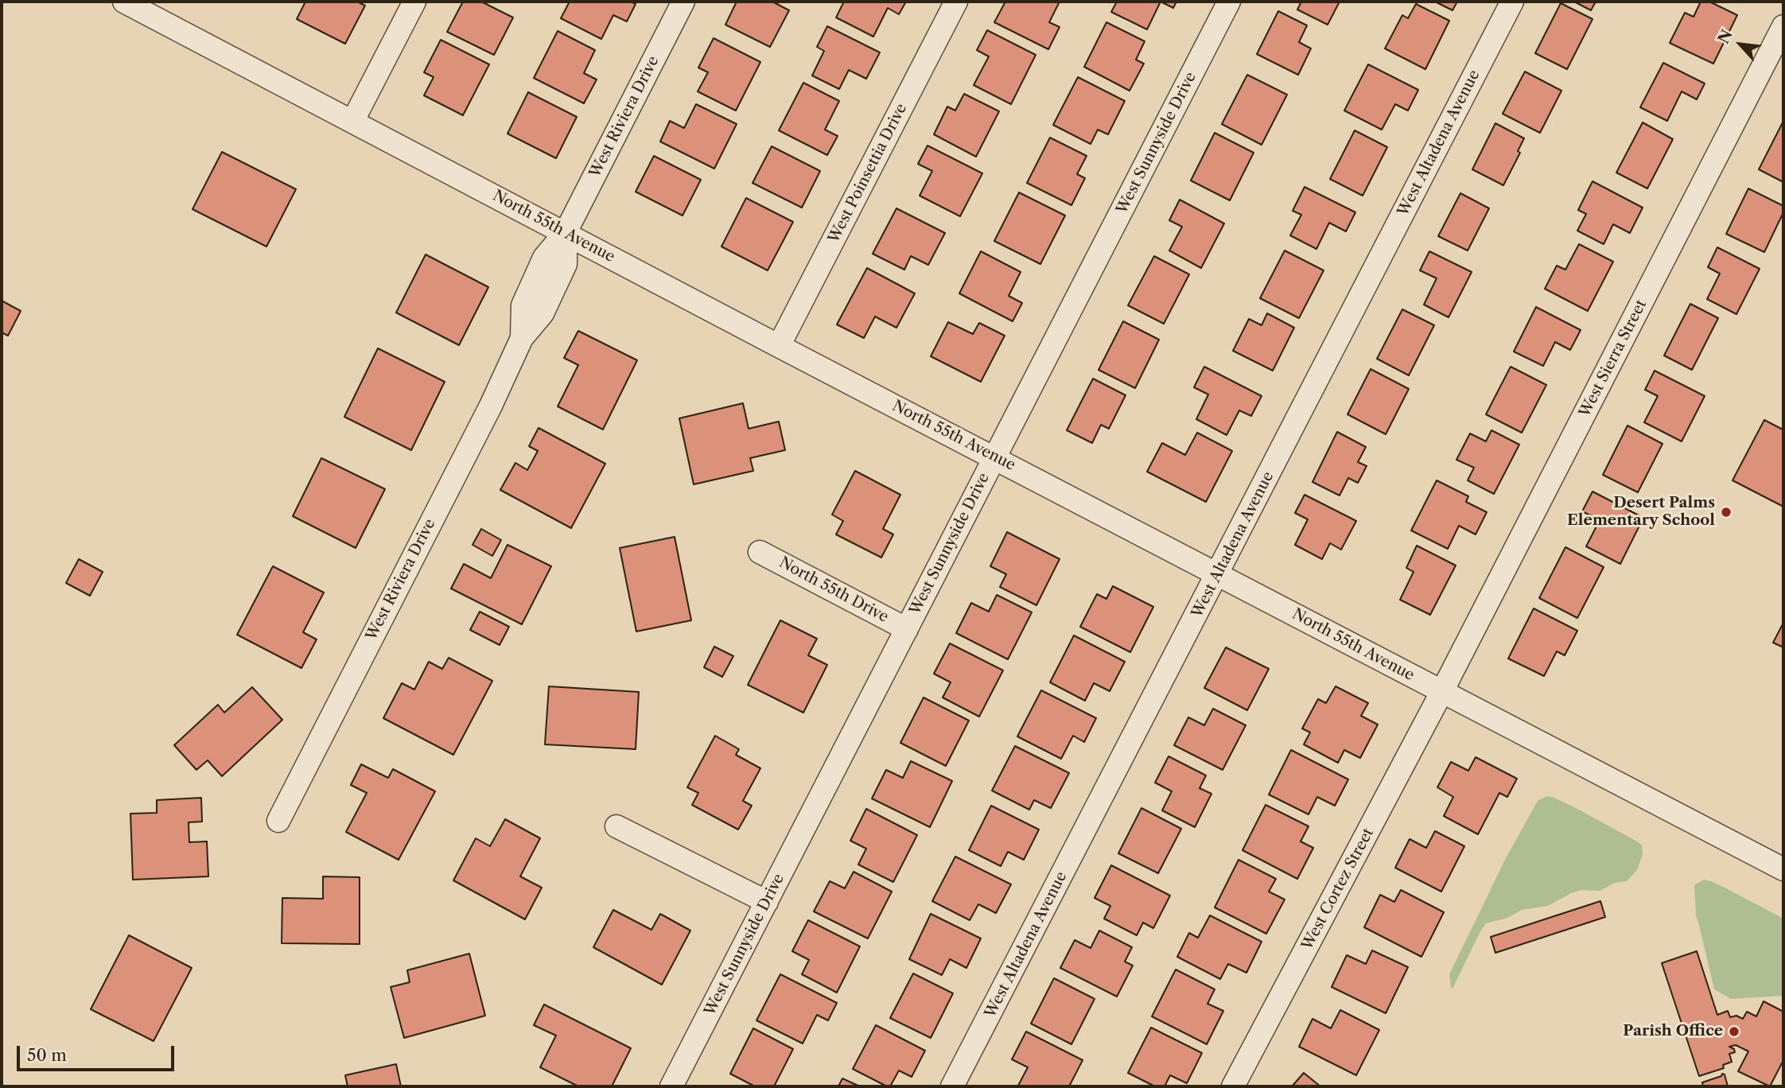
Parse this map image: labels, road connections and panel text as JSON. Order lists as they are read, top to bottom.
{
  "streets": {
    "street": [
      "West Riviera Drive",
      "West Sunnyside Drive",
      "West Altadena Avenue",
      "West Poinsettia Drive",
      "North 55th Avenue",
      "West Sierra Street",
      "North 55th Drive",
      "West Cortez Street"
    ]
  },
  "crossings": [
    ["West Riviera Drive", "North 55th Avenue"],
    ["West Sunnyside Drive", "North 55th Avenue"],
    ["West Sunnyside Drive", "North 55th Drive"],
    ["West Altadena Avenue", "North 55th Avenue"],
    ["West Poinsettia Drive", "North 55th Avenue"],
    ["North 55th Avenue", "West Sierra Street"],
    ["North 55th Avenue", "West Cortez Street"],
    ["West Sierra Street", "West Cortez Street"]
  ],
  "places": ["Desert Palms Elementary School", "Parish Office"],
  "scale_bar": "50 m",
  "north": "top left"
}
